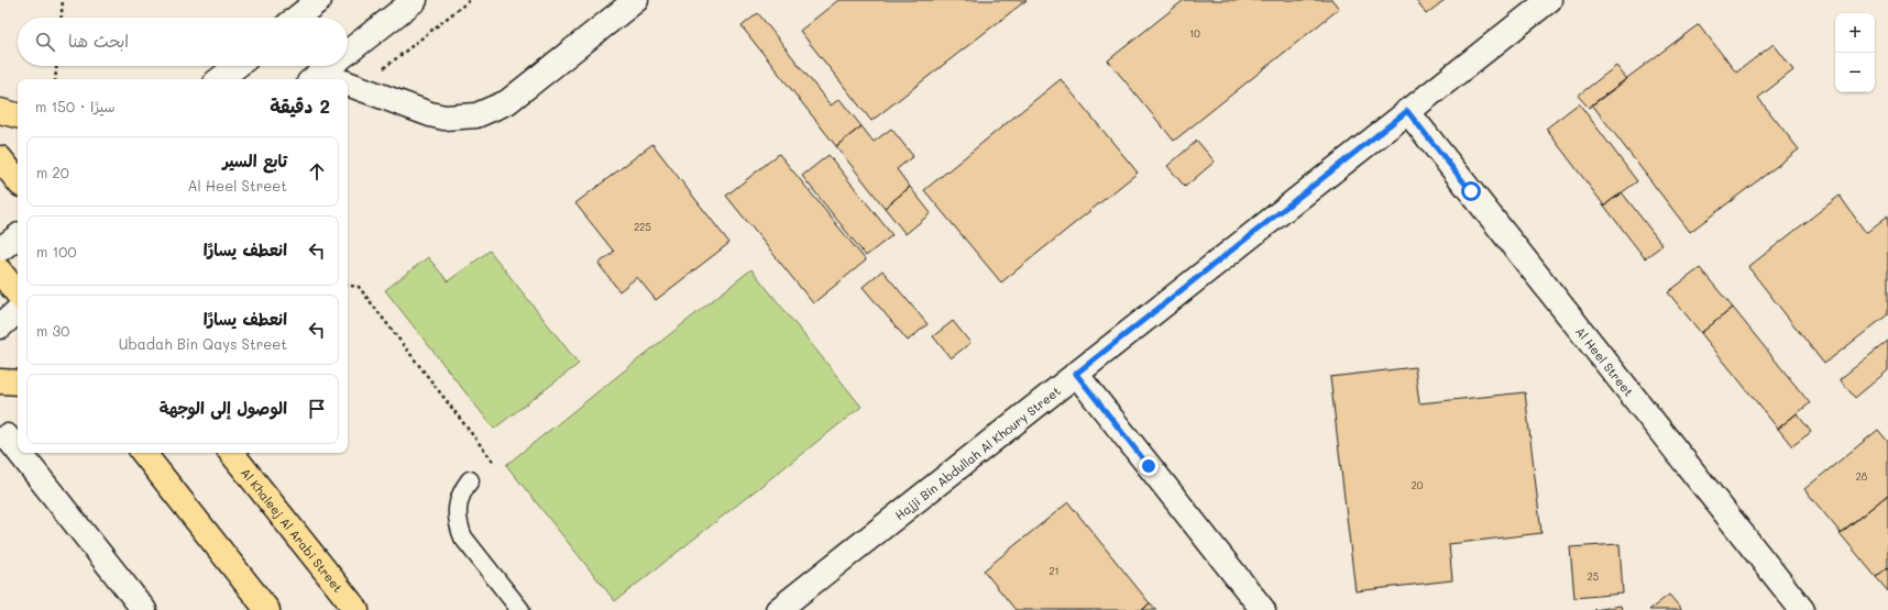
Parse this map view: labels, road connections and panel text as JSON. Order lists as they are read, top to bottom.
{
  "streets": {
    "highway": ["Al Khaleej Al Arabi Street"],
    "street": ["Al Heel Street", "Hajji Bin Abdullah Al Khoury Street"]
  },
  "crossings": [
    ["Al Heel Street", "Hajji Bin Abdullah Al Khoury Street"]
  ],
  "house_numbers": [
    "10",
    "225",
    "28",
    "20",
    "21",
    "25"
  ],
  "page": {
    "map_buttons": ["+", "−"],
    "search": "ابحث هنا",
    "heading": ["2 دقيقة", "سيرًا · 150 m"],
    "list": [
      ["تابع السير", "Al Heel Street", "20 m"],
      ["انعطف يسارًا", "100 m"],
      ["انعطف يسارًا", "Ubadah Bin Qays Street", "30 m"],
      "الوصول إلى الوجهة"
    ]
  }
}
